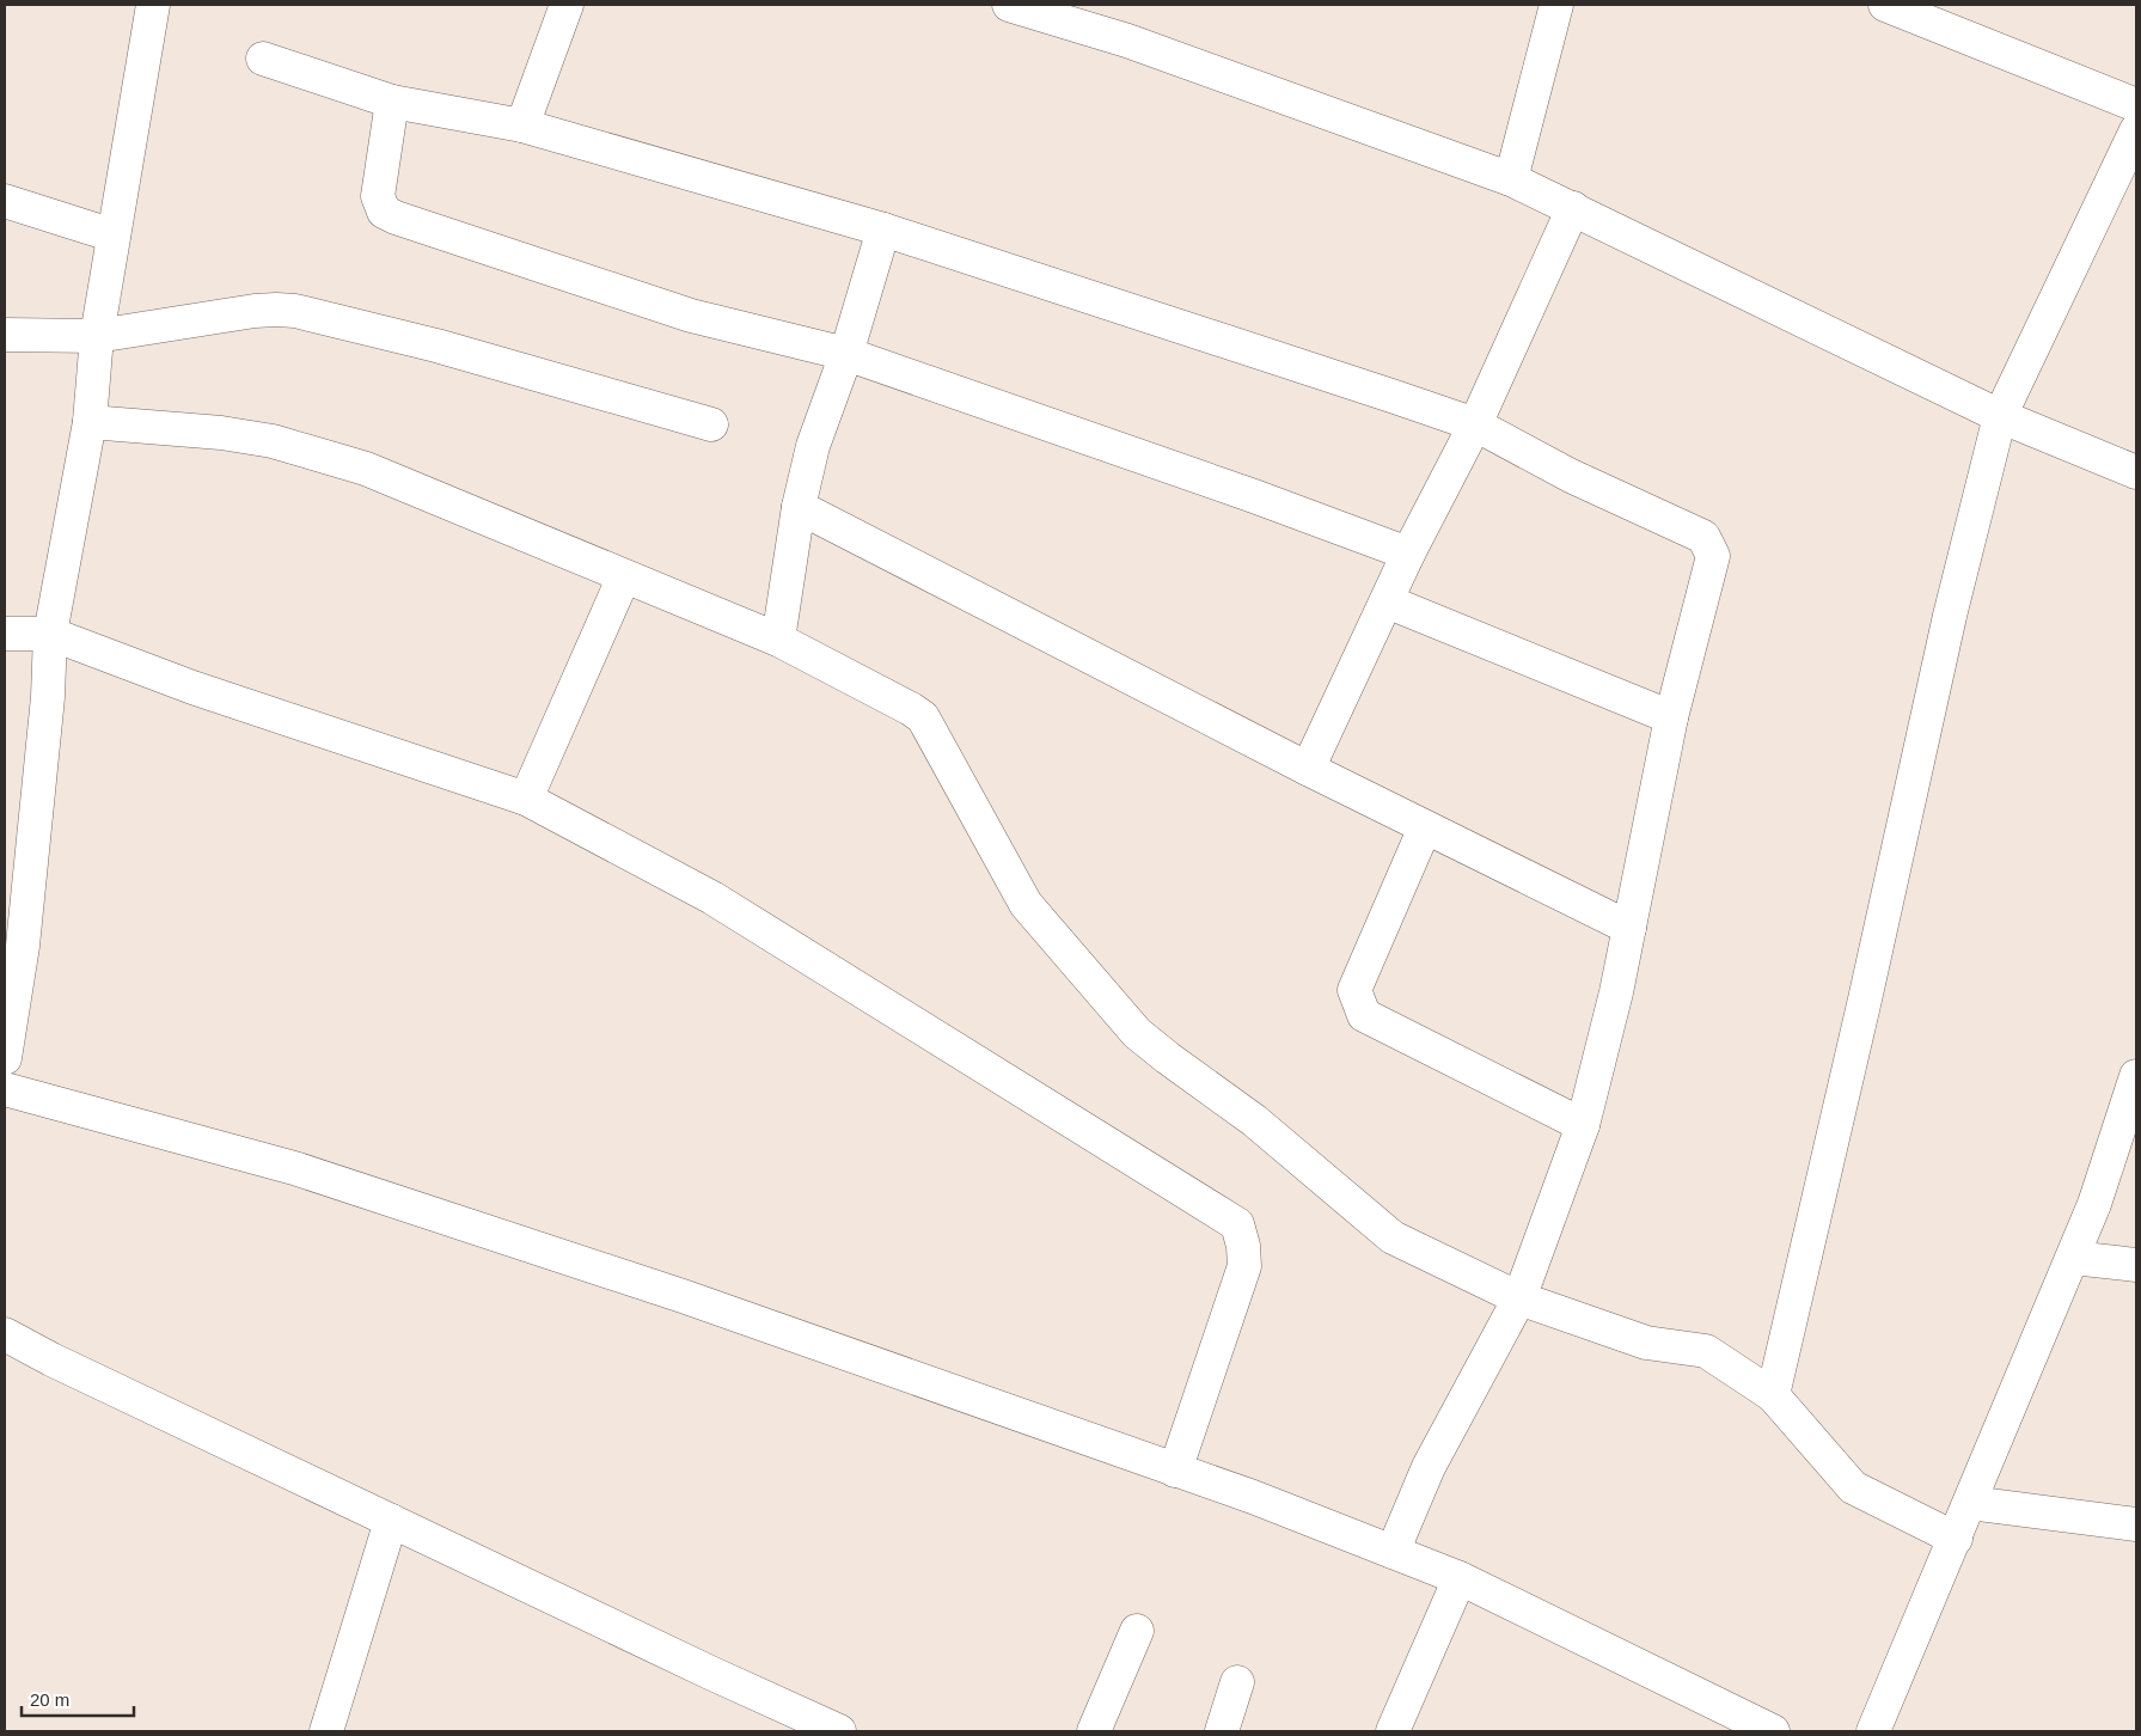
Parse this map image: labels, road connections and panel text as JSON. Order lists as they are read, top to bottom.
{
  "scale_bar": "20 m"
}
